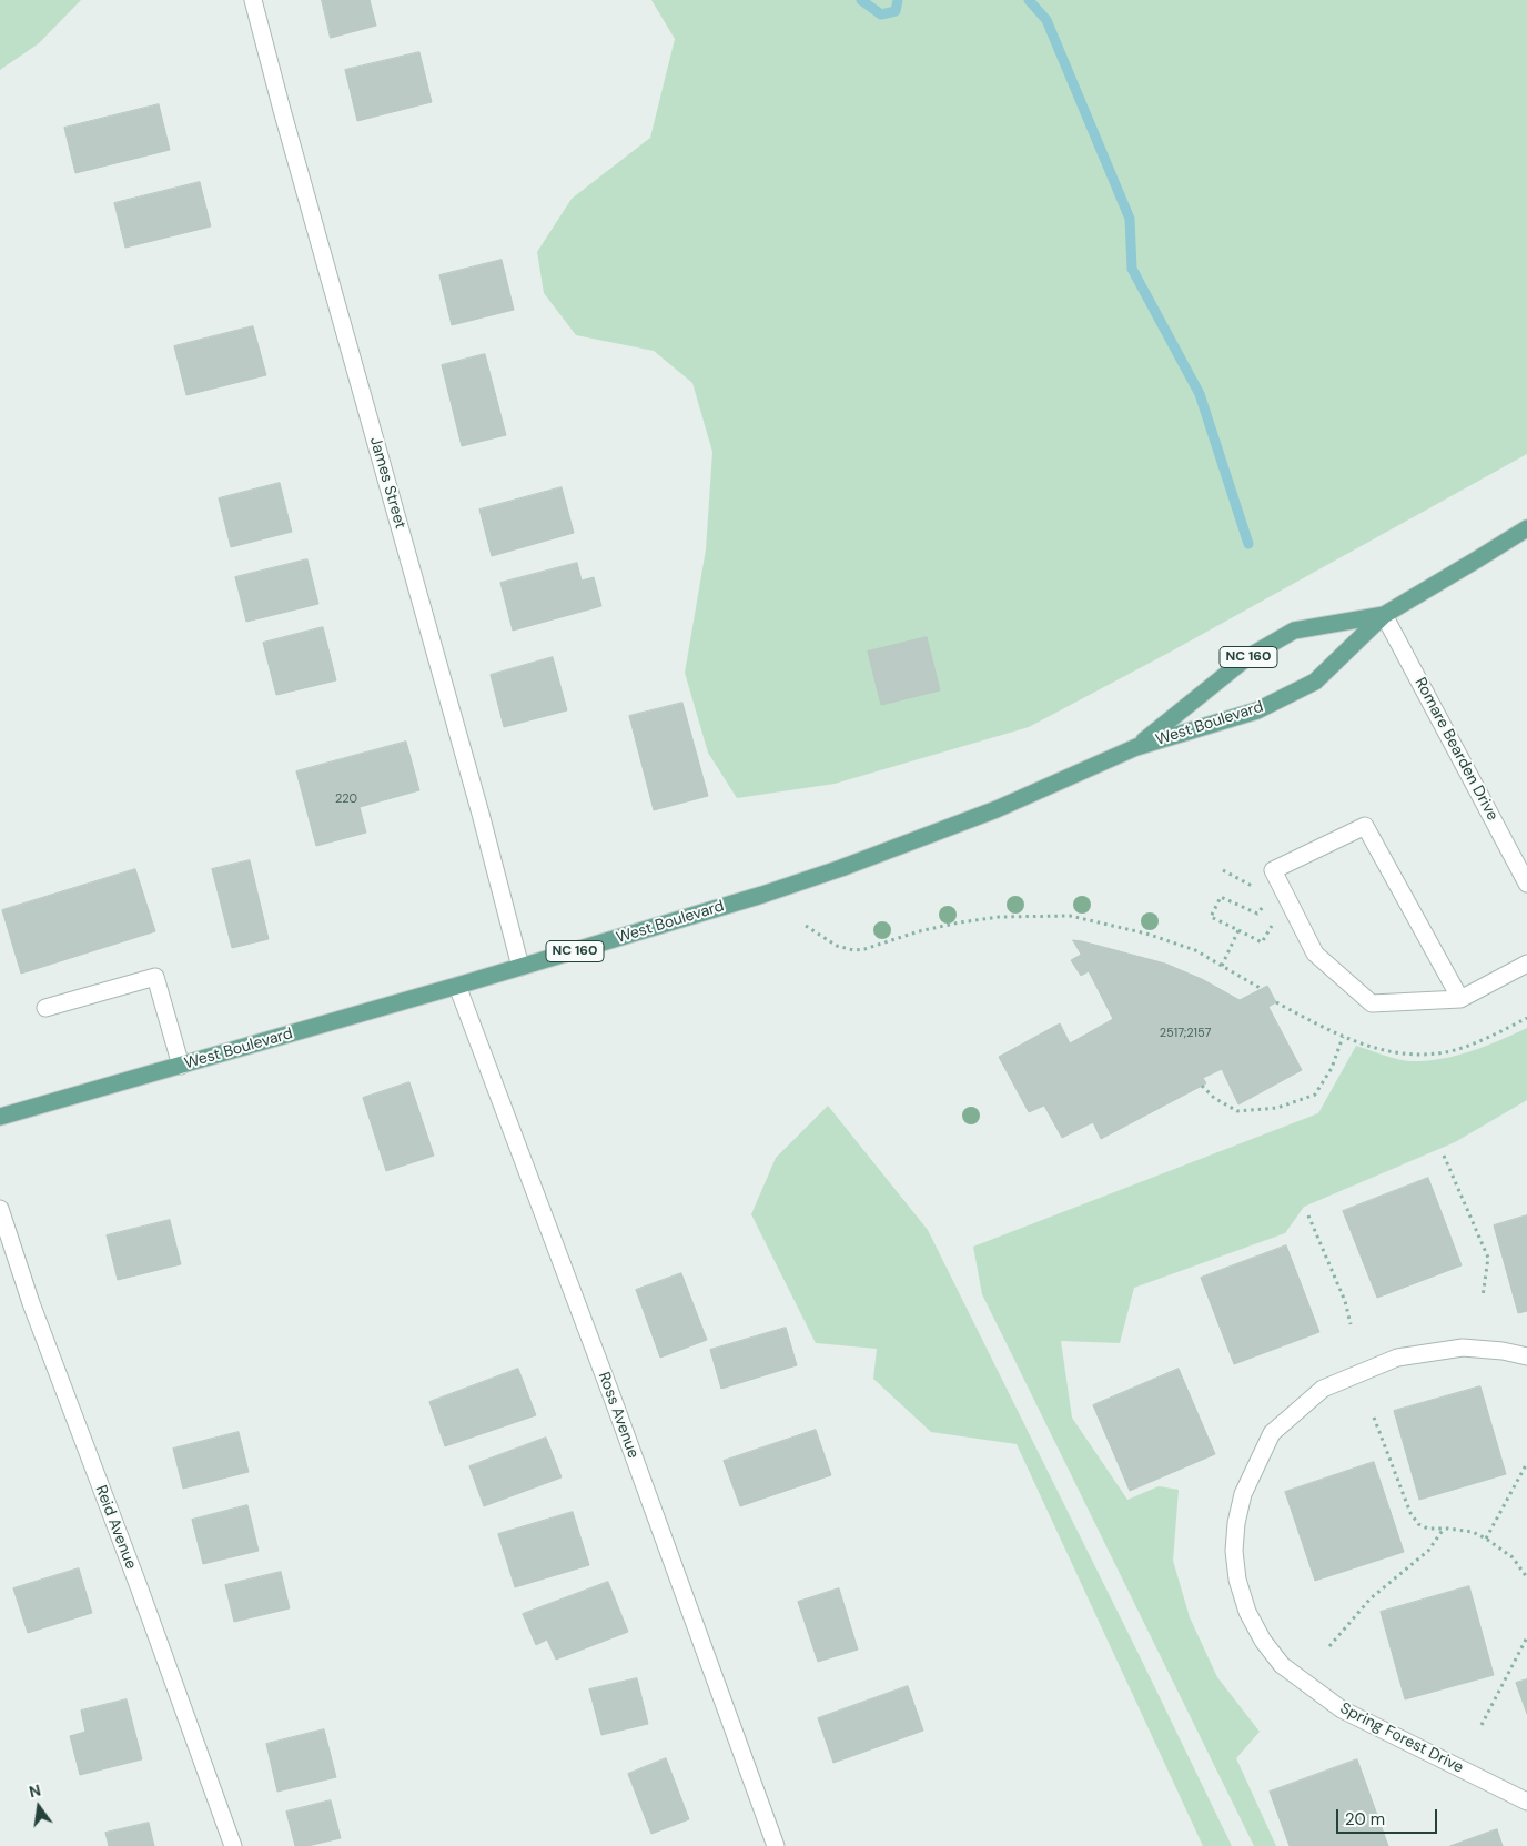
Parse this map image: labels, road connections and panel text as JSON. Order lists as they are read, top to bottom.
{
  "streets": {
    "main road": ["NC 160", "West Boulevard"],
    "street": [
      "James Street",
      "Romare Bearden Drive",
      "Ross Avenue",
      "Reid Avenue",
      "Spring Forest Drive"
    ]
  },
  "crossings": [
    ["James Street", "West Boulevard"],
    ["West Boulevard", "Romare Bearden Drive"],
    ["West Boulevard", "Ross Avenue"]
  ],
  "house_numbers": ["220", "2517;2157"],
  "scale_bar": "20 m",
  "north": "top"
}
